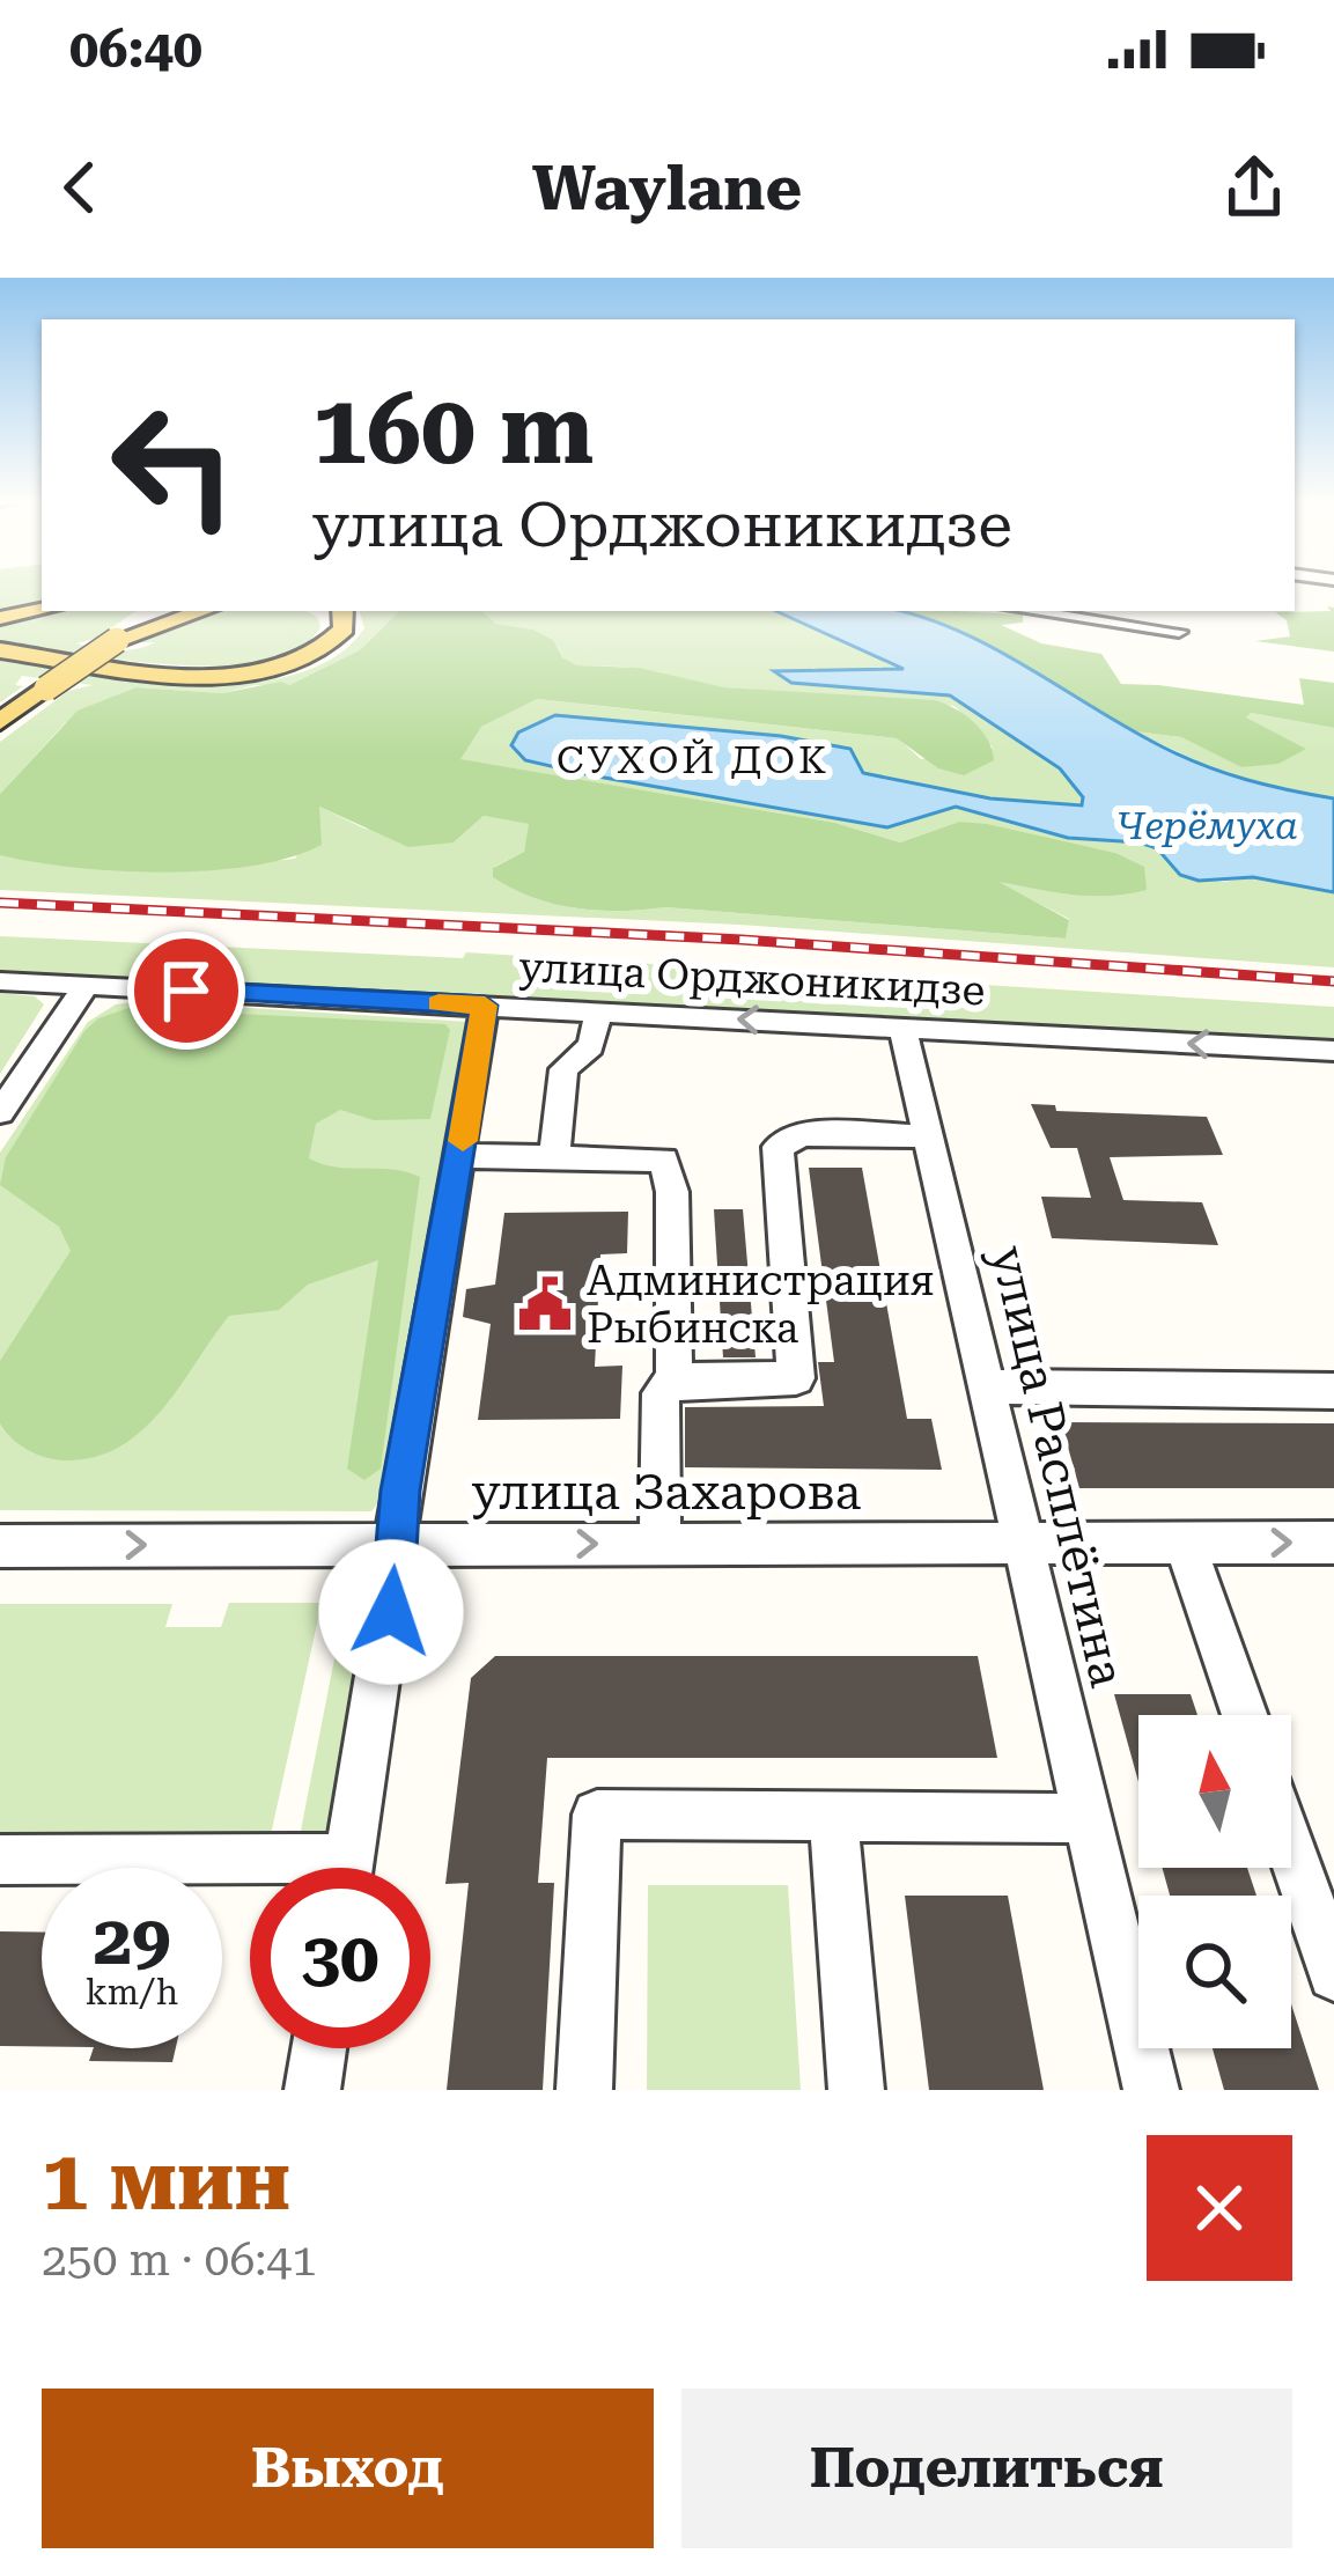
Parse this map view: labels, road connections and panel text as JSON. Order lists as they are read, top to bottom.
{
  "streets": {
    "street": ["улица Орджоникидзе", "улица Расплётина", "улица Захарова"]
  },
  "crossings": [
    ["улица Орджоникидзе", "улица Расплётина"],
    ["улица Расплётина", "улица Захарова"]
  ],
  "one_way": ["улица Орджоникидзе", "улица Захарова"],
  "districts": ["СУХОЙ ДОК"],
  "water": ["Черёмуха"],
  "places": {
    "public building": ["Администрация Рыбинска"]
  },
  "north": "top",
  "page": {
    "status": "06:40",
    "header": "Waylane",
    "turn": ["160 m", "улица Орджоникидзе"],
    "speed": "29 km/h",
    "limit": "30",
    "heading": ["1 мин", "250 m · 06:41"],
    "buttons": ["Выход", "Поделиться"]
  }
}
